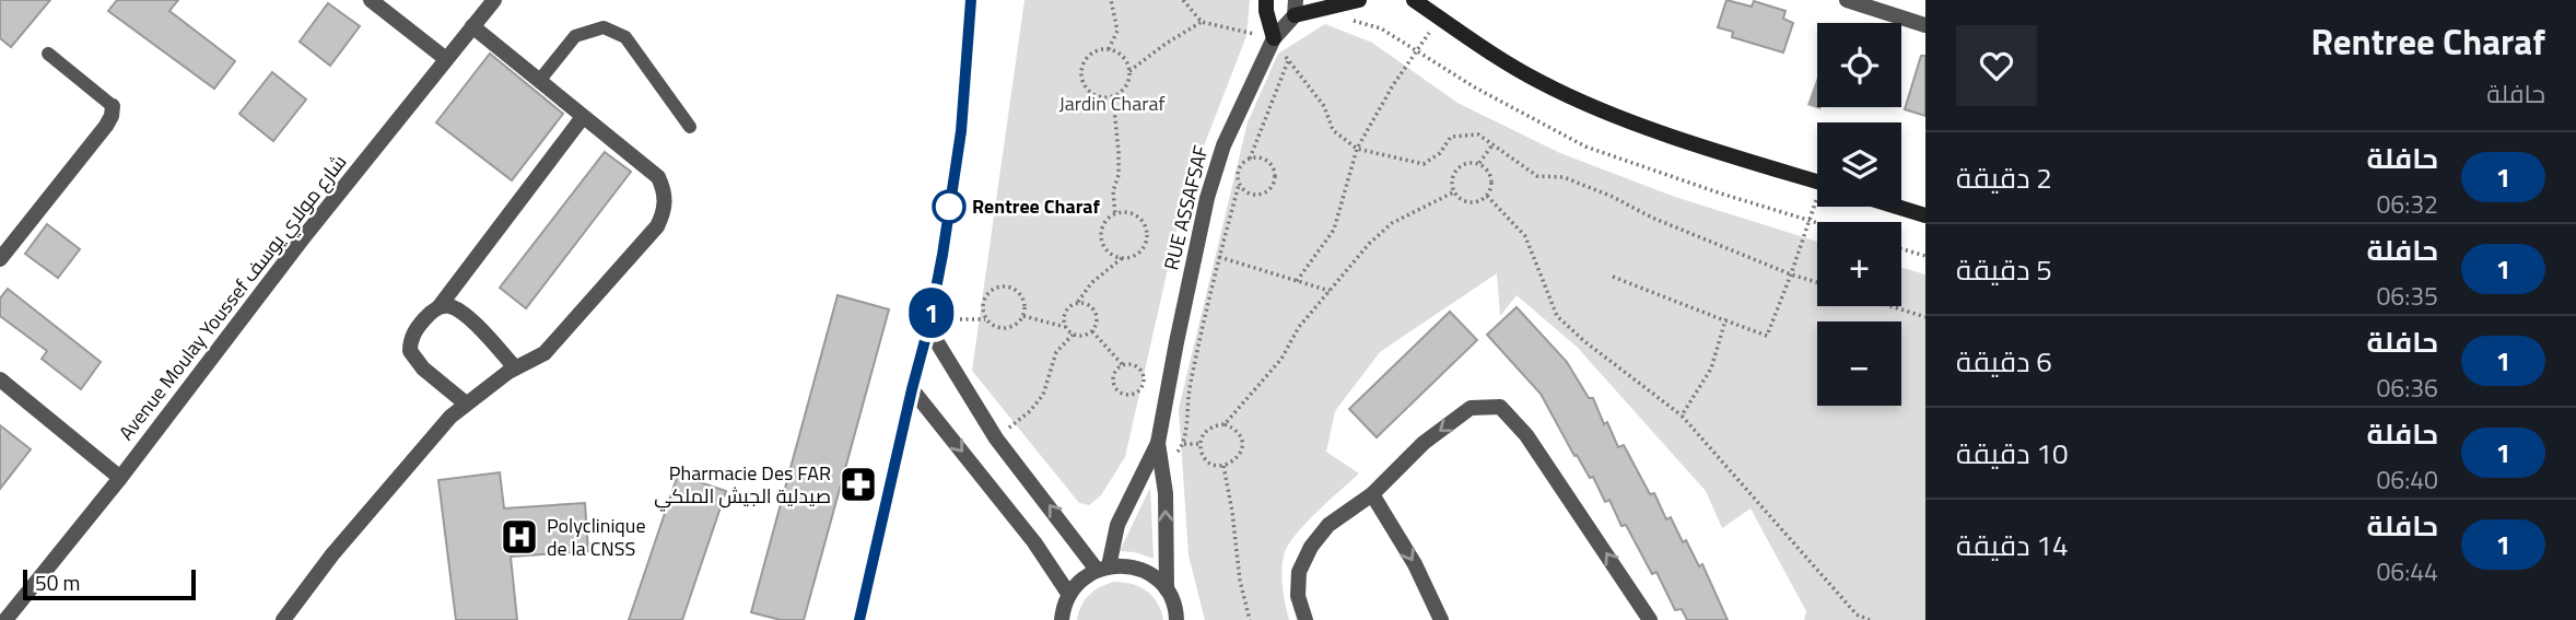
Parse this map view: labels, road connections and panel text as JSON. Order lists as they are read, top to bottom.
{
  "streets": {
    "street": ["RUE ASSAFSAF", "Avenue Moulay Youssef شارع مولاي يوسف"]
  },
  "parks": ["Jardin Charaf"],
  "places": {
    "other": ["Rentree Charaf"],
    "pharmacy": ["Pharmacie Des FAR صيدلية الجيش الملكي"],
    "hospital": ["Polyclinique de la CNSS"]
  },
  "lines": ["bus line 1"],
  "scale_bar": "50 m",
  "page": {
    "heading": ["Rentree Charaf", "حافلة"],
    "on_map": "1",
    "map_buttons": ["+", "−"],
    "list": [
      {
        "mark": "1",
        "name": "حافلة",
        "note": "06:32",
        "value": "2 دقيقة"
      },
      {
        "mark": "1",
        "name": "حافلة",
        "note": "06:35",
        "value": "5 دقيقة"
      },
      {
        "mark": "1",
        "name": "حافلة",
        "note": "06:36",
        "value": "6 دقيقة"
      },
      {
        "mark": "1",
        "name": "حافلة",
        "note": "06:40",
        "value": "10 دقيقة"
      },
      {
        "mark": "1",
        "name": "حافلة",
        "note": "06:44",
        "value": "14 دقيقة"
      }
    ],
    "scale": "50 m"
  }
}
